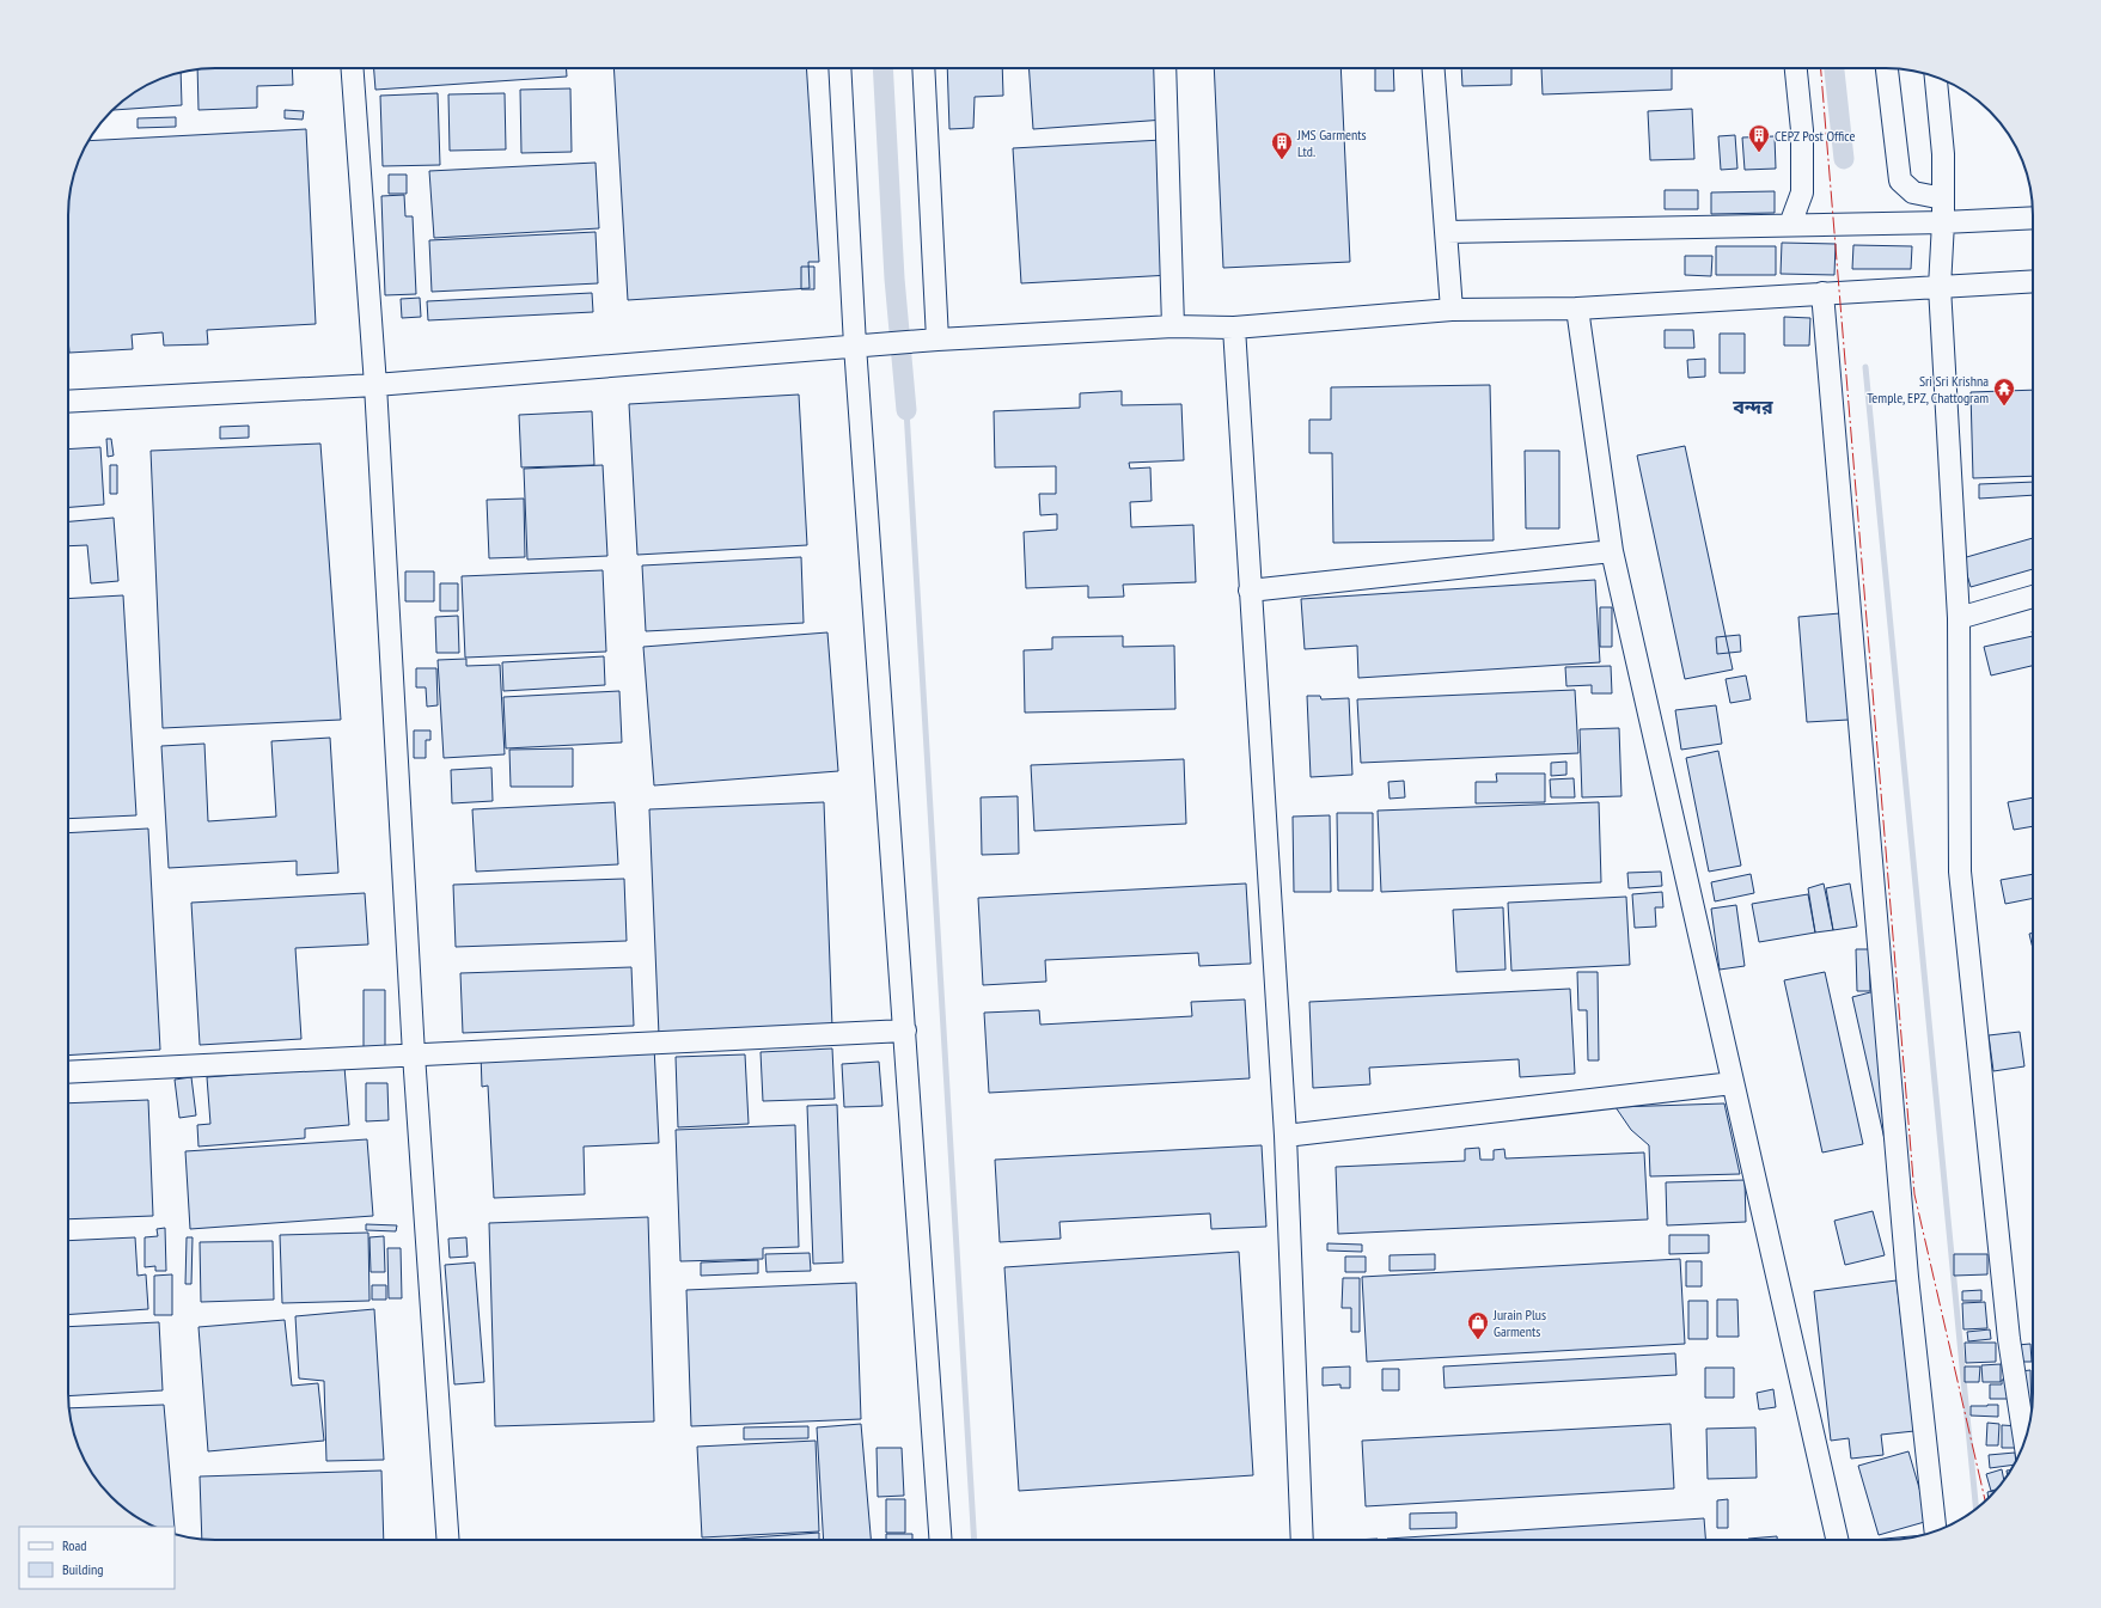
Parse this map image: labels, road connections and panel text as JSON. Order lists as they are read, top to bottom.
{
  "districts": ["বন্দর"],
  "places": {
    "building": ["CEPZ Post Office", "JMS Garments Ltd."],
    "temple": ["Sri Sri Krishna Temple, EPZ, Chattogram"],
    "shop": ["Jurain Plus Garments"]
  },
  "legend": ["Road", "Building"]
}
